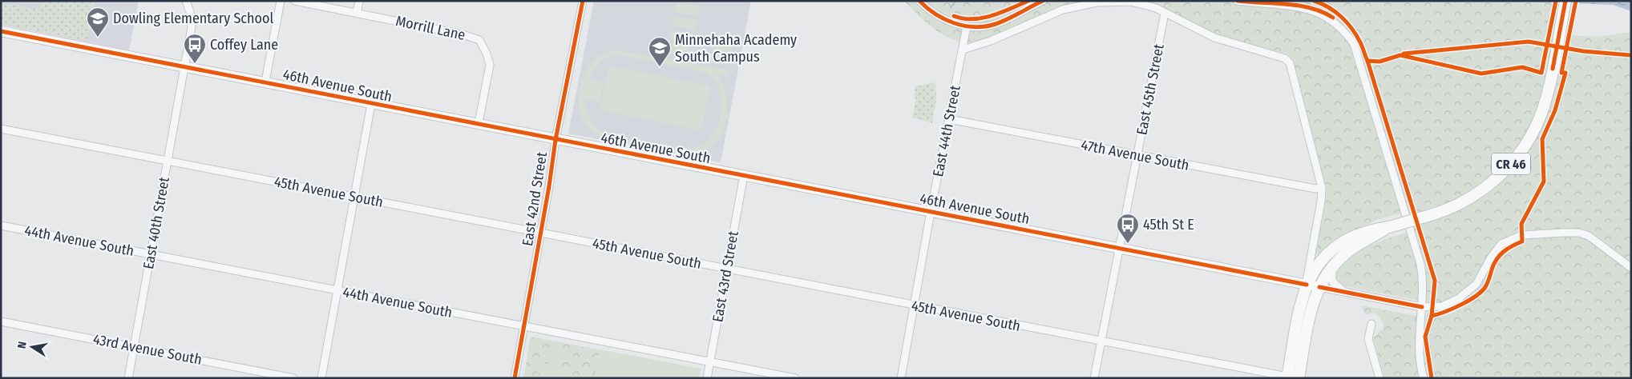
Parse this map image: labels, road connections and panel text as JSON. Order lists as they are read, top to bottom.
{
  "streets": {
    "main road": ["CR 46"],
    "street": [
      "Morrill Lane",
      "46th Avenue South",
      "East 45th Street",
      "East 44th Street",
      "47th Avenue South",
      "45th Avenue South",
      "East 42nd Street",
      "East 40th Street",
      "44th Avenue South",
      "East 43rd Street",
      "43rd Avenue South"
    ]
  },
  "crossings": [
    ["Morrill Lane", "46th Avenue South"],
    ["46th Avenue South", "East 45th Street"],
    ["46th Avenue South", "East 44th Street"],
    ["46th Avenue South", "CR 46"],
    ["46th Avenue South", "East 42nd Street"],
    ["46th Avenue South", "East 40th Street"],
    ["46th Avenue South", "East 43rd Street"],
    ["East 45th Street", "47th Avenue South"],
    ["East 45th Street", "45th Avenue South"],
    ["East 44th Street", "47th Avenue South"],
    ["East 44th Street", "45th Avenue South"],
    ["CR 46", "45th Avenue South"],
    ["45th Avenue South", "East 42nd Street"],
    ["45th Avenue South", "East 40th Street"],
    ["45th Avenue South", "East 43rd Street"],
    ["East 42nd Street", "44th Avenue South"],
    ["East 40th Street", "44th Avenue South"],
    ["East 40th Street", "43rd Avenue South"],
    ["44th Avenue South", "East 43rd Street"]
  ],
  "places": {
    "school or university": ["Dowling Elementary School", "Minnehaha Academy South Campus"],
    "bus stop": ["Coffey Lane", "45th St E"]
  },
  "north": "left"
}
